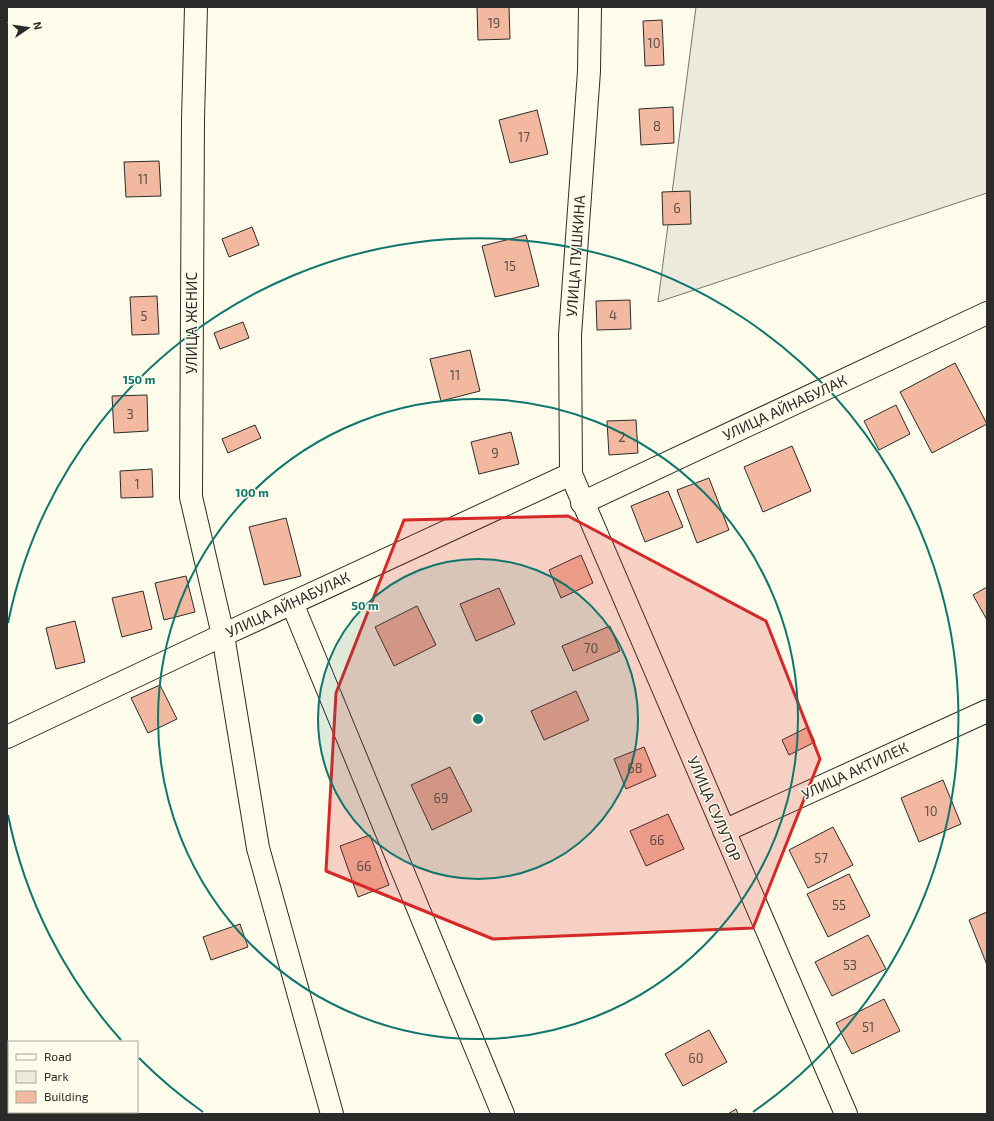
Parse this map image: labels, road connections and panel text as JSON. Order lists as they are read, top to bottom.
{
  "streets": {
    "street": [
      "УЛИЦА ПУШКИНА",
      "УЛИЦА ЖЕНИС",
      "УЛИЦА АЙНАБУЛАК",
      "УЛИЦА АКТИЛЕК",
      "УЛИЦА СУЛУТОР"
    ]
  },
  "crossings": [
    ["УЛИЦА ПУШКИНА", "УЛИЦА АЙНАБУЛАК"],
    ["УЛИЦА ПУШКИНА", "УЛИЦА СУЛУТОР"],
    ["УЛИЦА ЖЕНИС", "УЛИЦА АЙНАБУЛАК"],
    ["УЛИЦА АЙНАБУЛАК", "УЛИЦА СУЛУТОР"],
    ["УЛИЦА АКТИЛЕК", "УЛИЦА СУЛУТОР"]
  ],
  "house_numbers": [
    "19",
    "10",
    "8",
    "17",
    "11",
    "6",
    "15",
    "4",
    "5",
    "11",
    "3",
    "2",
    "9",
    "1",
    "70",
    "68",
    "69",
    "10",
    "66",
    "57",
    "66",
    "55",
    "53",
    "51",
    "60"
  ],
  "legend": ["Road", "Park", "Building"],
  "north": "right",
  "rings": ["150 m", "100 m", "50 m"]
}
